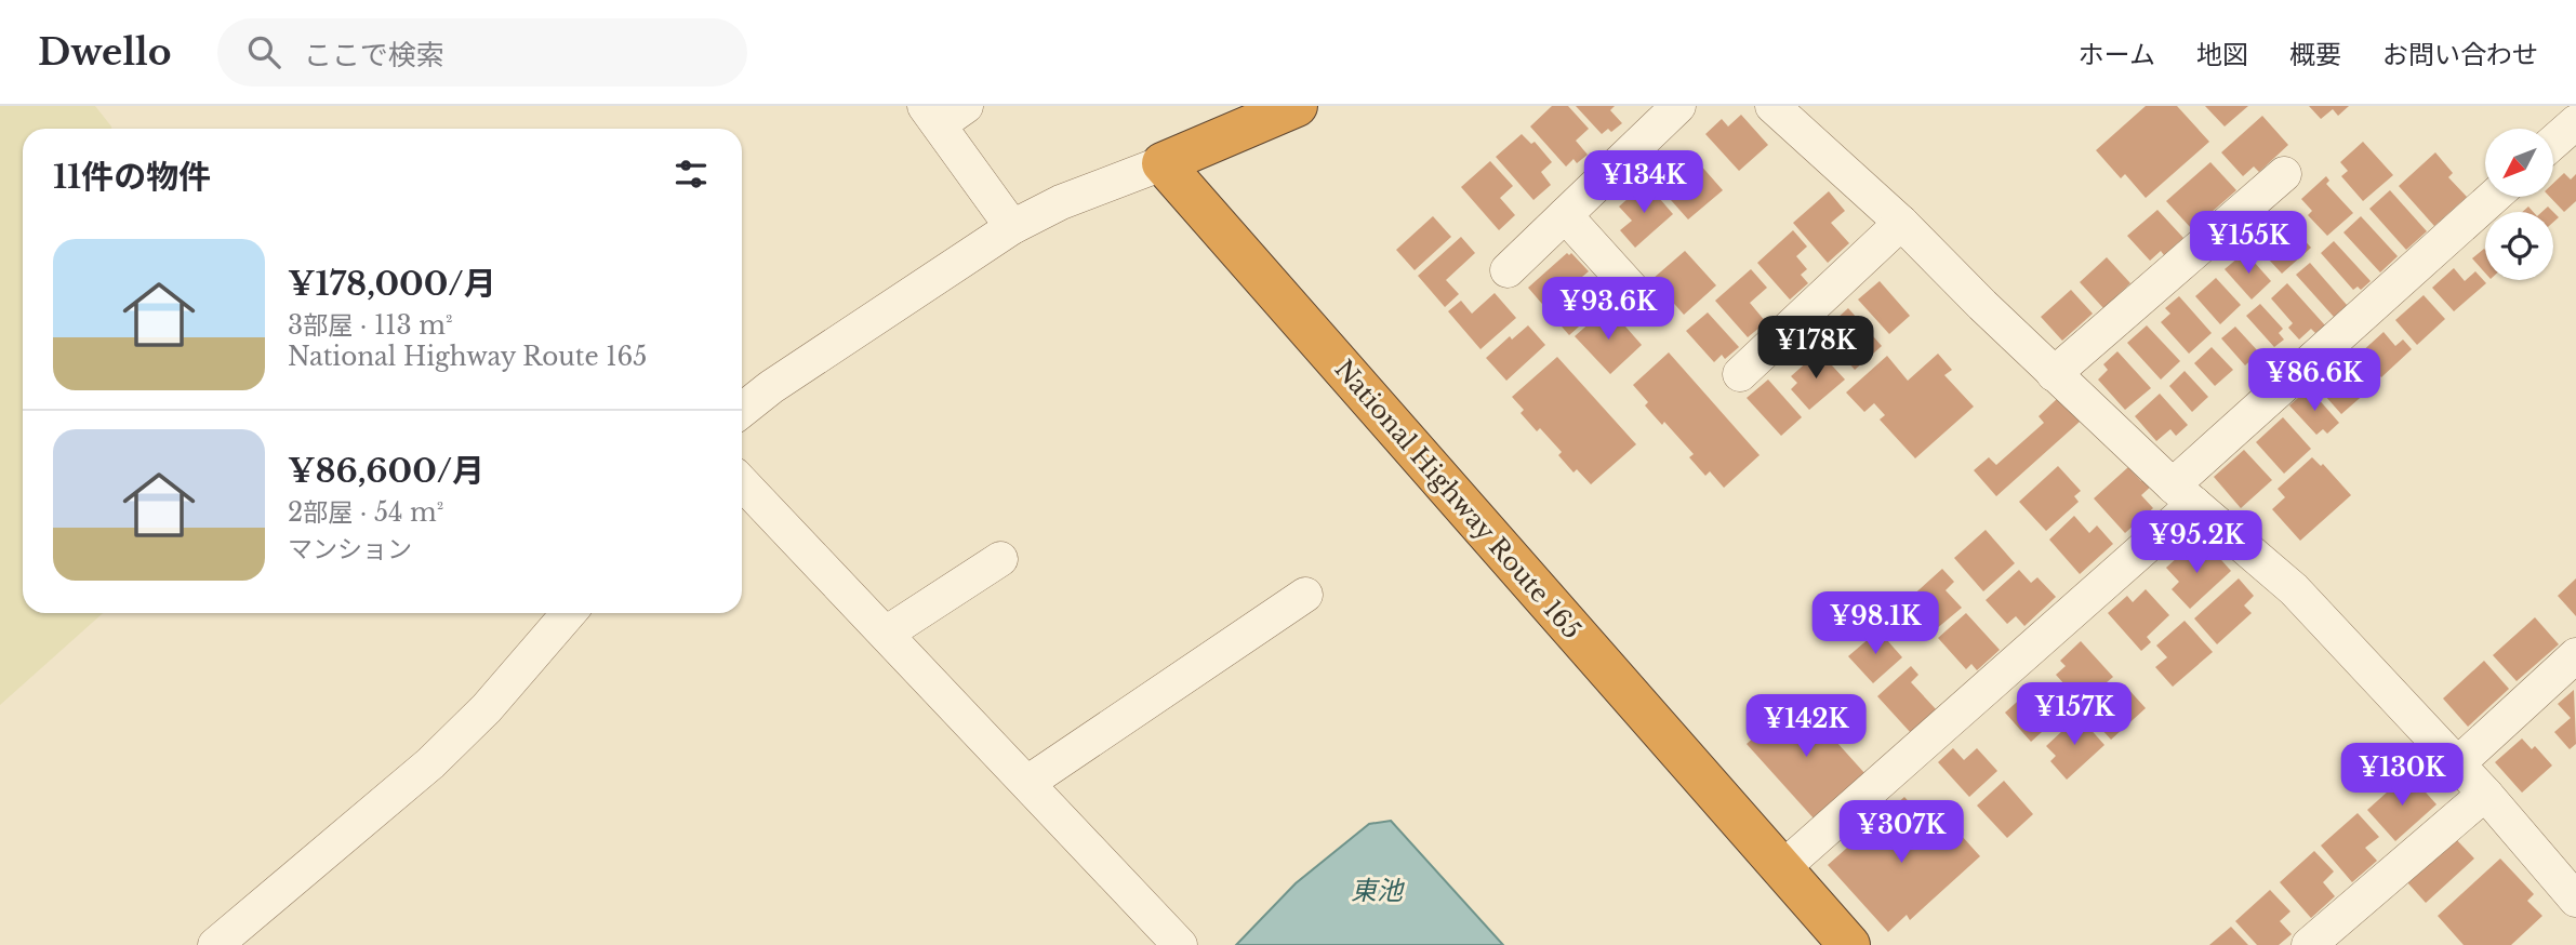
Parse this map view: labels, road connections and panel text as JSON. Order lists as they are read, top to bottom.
{
  "streets": {
    "highway": ["National Highway Route 165"]
  },
  "water": ["東池"],
  "north": "bottom left",
  "page": {
    "header": "Dwello",
    "search": "ここで検索",
    "nav": [
      "ホーム",
      "地図",
      "概要",
      "お問い合わせ"
    ],
    "heading": "11件の物件",
    "price": [
      "¥134K",
      "¥155K",
      "¥93.6K",
      "¥178K",
      "¥86.6K",
      "¥95.2K",
      "¥98.1K",
      "¥157K",
      "¥142K",
      "¥130K",
      "¥307K"
    ],
    "list": [
      {
        "name": "¥178,000/月",
        "note": "3部屋 · 113 m² · National Highway Route 165"
      },
      {
        "name": "¥86,600/月",
        "note": "2部屋 · 54 m² · マンション"
      }
    ]
  }
}
